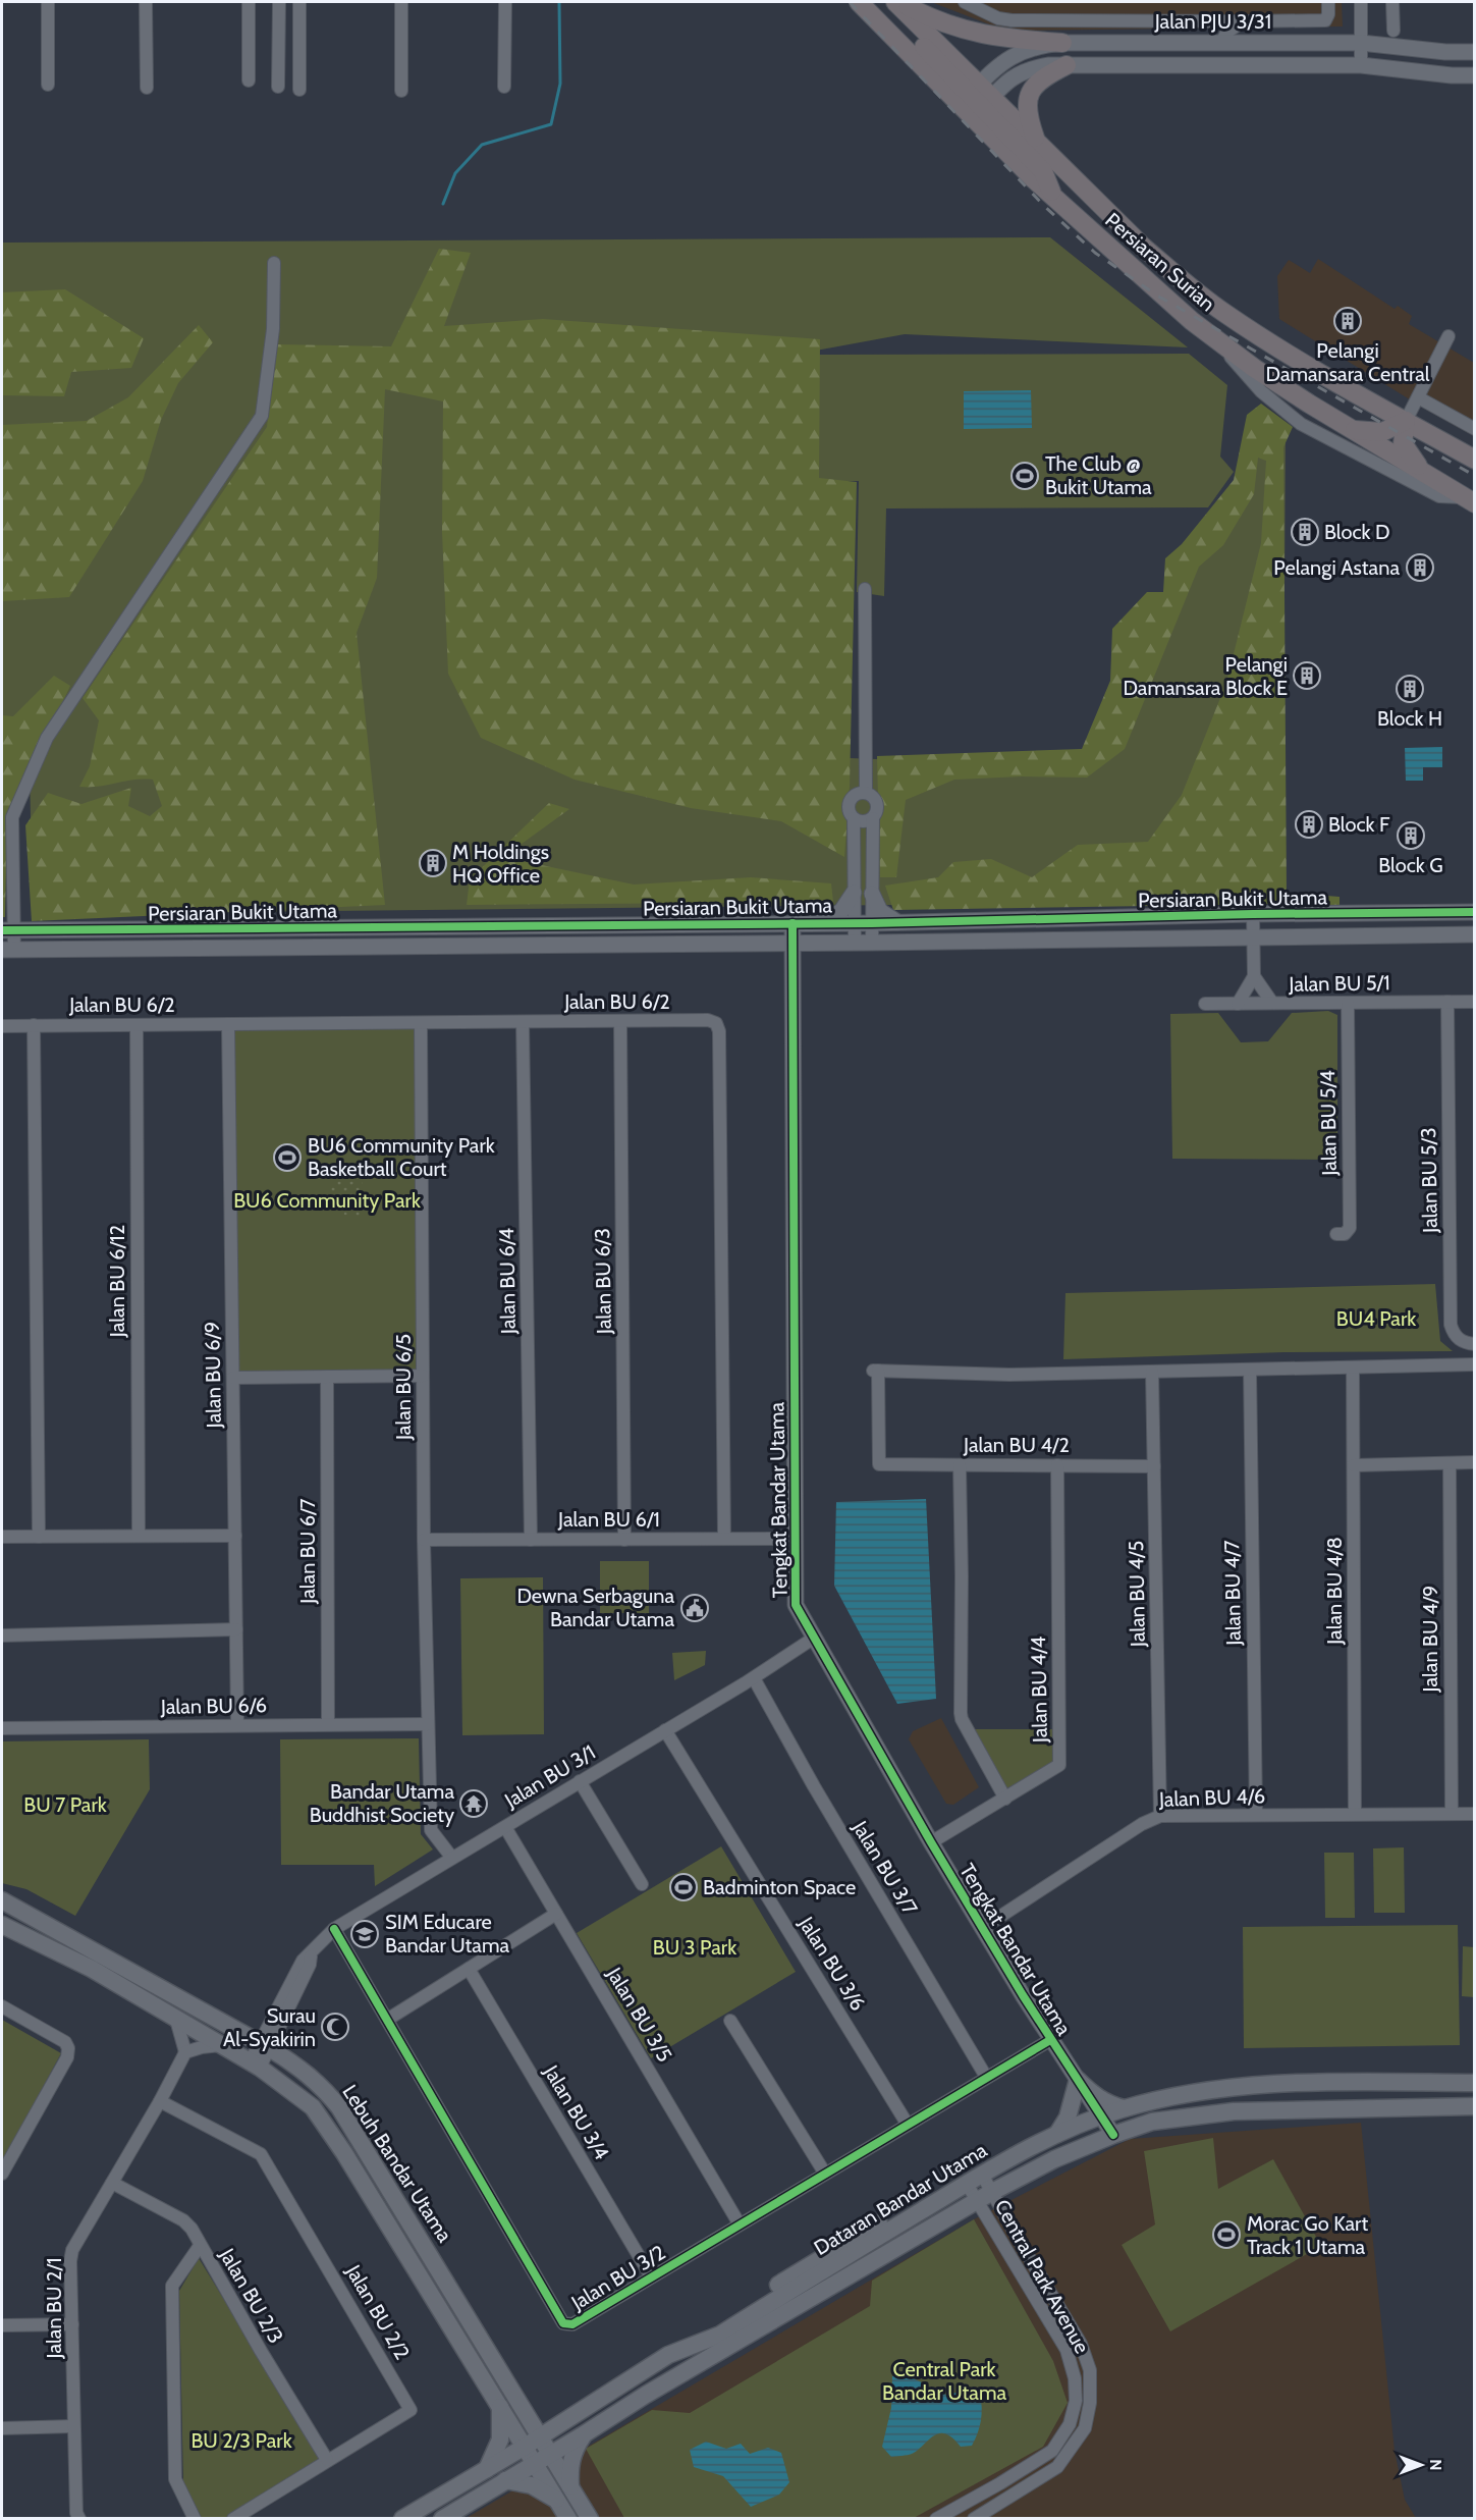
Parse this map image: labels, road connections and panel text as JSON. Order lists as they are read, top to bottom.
{
  "streets": {
    "main road": ["Persiaran Surian", "Lebuh Bandar Utama", "Dataran Bandar Utama"],
    "street": [
      "Jalan PJU 3/31",
      "Persiaran Bukit Utama",
      "Jalan BU 5/1",
      "Jalan BU 6/2",
      "Jalan BU 5/4",
      "Jalan BU 5/3",
      "Jalan BU 6/12",
      "Jalan BU 6/4",
      "Jalan BU 6/3",
      "Jalan BU 6/9",
      "Jalan BU 6/5",
      "Jalan BU 4/2",
      "Tengkat Bandar Utama",
      "Jalan BU 6/1",
      "Jalan BU 6/7",
      "Jalan BU 4/8",
      "Jalan BU 4/7",
      "Jalan BU 4/5",
      "Jalan BU 4/9",
      "Jalan BU 4/4",
      "Jalan BU 6/6",
      "Jalan BU 3/1",
      "Jalan BU 4/6",
      "Jalan BU 3/7",
      "Jalan BU 3/6",
      "Jalan BU 3/5",
      "Jalan BU 3/4",
      "Central Park Avenue",
      "Jalan BU 3/2",
      "Jalan BU 2/3",
      "Jalan BU 2/1",
      "Jalan BU 2/2"
    ]
  },
  "crossings": [
    ["Jalan PJU 3/31", "Persiaran Surian"],
    ["Persiaran Bukit Utama", "Tengkat Bandar Utama"],
    ["Jalan BU 5/1", "Jalan BU 5/4"],
    ["Jalan BU 5/1", "Jalan BU 5/3"],
    ["Jalan BU 6/2", "Jalan BU 6/12"],
    ["Jalan BU 6/2", "Jalan BU 6/4"],
    ["Jalan BU 6/2", "Jalan BU 6/3"],
    ["Jalan BU 6/2", "Jalan BU 6/9"],
    ["Jalan BU 6/2", "Jalan BU 6/5"],
    ["Jalan BU 6/2", "Jalan BU 6/1"],
    ["Jalan BU 6/4", "Jalan BU 6/1"],
    ["Jalan BU 6/3", "Jalan BU 6/1"],
    ["Jalan BU 6/9", "Jalan BU 6/6"],
    ["Jalan BU 6/5", "Jalan BU 6/1"],
    ["Jalan BU 6/5", "Jalan BU 6/6"],
    ["Jalan BU 6/5", "Jalan BU 3/1"],
    ["Jalan BU 4/2", "Jalan BU 4/5"],
    ["Jalan BU 4/2", "Jalan BU 4/4"],
    ["Tengkat Bandar Utama", "Jalan BU 6/1"],
    ["Tengkat Bandar Utama", "Jalan BU 4/4"],
    ["Tengkat Bandar Utama", "Jalan BU 3/1"],
    ["Tengkat Bandar Utama", "Jalan BU 4/6"],
    ["Tengkat Bandar Utama", "Dataran Bandar Utama"],
    ["Tengkat Bandar Utama", "Jalan BU 3/2"],
    ["Jalan BU 6/7", "Jalan BU 6/6"],
    ["Jalan BU 4/8", "Jalan BU 4/6"],
    ["Jalan BU 4/7", "Jalan BU 4/6"],
    ["Jalan BU 4/5", "Jalan BU 4/6"],
    ["Jalan BU 4/9", "Jalan BU 4/6"],
    ["Jalan BU 3/1", "Jalan BU 3/7"],
    ["Jalan BU 3/1", "Jalan BU 3/6"],
    ["Jalan BU 3/1", "Jalan BU 3/5"],
    ["Jalan BU 3/1", "Lebuh Bandar Utama"],
    ["Jalan BU 3/1", "Jalan BU 3/2"],
    ["Jalan BU 3/7", "Jalan BU 3/2"],
    ["Jalan BU 3/6", "Jalan BU 3/2"],
    ["Jalan BU 3/5", "Jalan BU 3/2"],
    ["Jalan BU 3/4", "Jalan BU 3/2"],
    ["Lebuh Bandar Utama", "Dataran Bandar Utama"],
    ["Dataran Bandar Utama", "Central Park Avenue"],
    ["Jalan BU 2/3", "Jalan BU 2/1"],
    ["Jalan BU 2/3", "Jalan BU 2/2"],
    ["Jalan BU 2/1", "Jalan BU 2/2"]
  ],
  "parks": [
    "BU6 Community Park",
    "BU4 Park",
    "BU 7 Park",
    "BU 3 Park",
    "Central Park Bandar Utama",
    "BU 2/3 Park"
  ],
  "places": {
    "building": [
      "Pelangi Damansara Central",
      "Block D",
      "Pelangi Astana",
      "Pelangi Damansara Block E",
      "Block H",
      "Block F",
      "Block G",
      "M Holdings HQ Office"
    ],
    "sports": [
      "The Club @ Bukit Utama",
      "BU6 Community Park Basketball Court",
      "Badminton Space",
      "Morac Go Kart Track 1 Utama"
    ],
    "public building": ["Dewna Serbaguna Bandar Utama"],
    "temple": ["Bandar Utama Buddhist Society"],
    "school or university": ["SIM Educare Bandar Utama"],
    "mosque": ["Surau Al-Syakirin"]
  },
  "north": "right"
}
